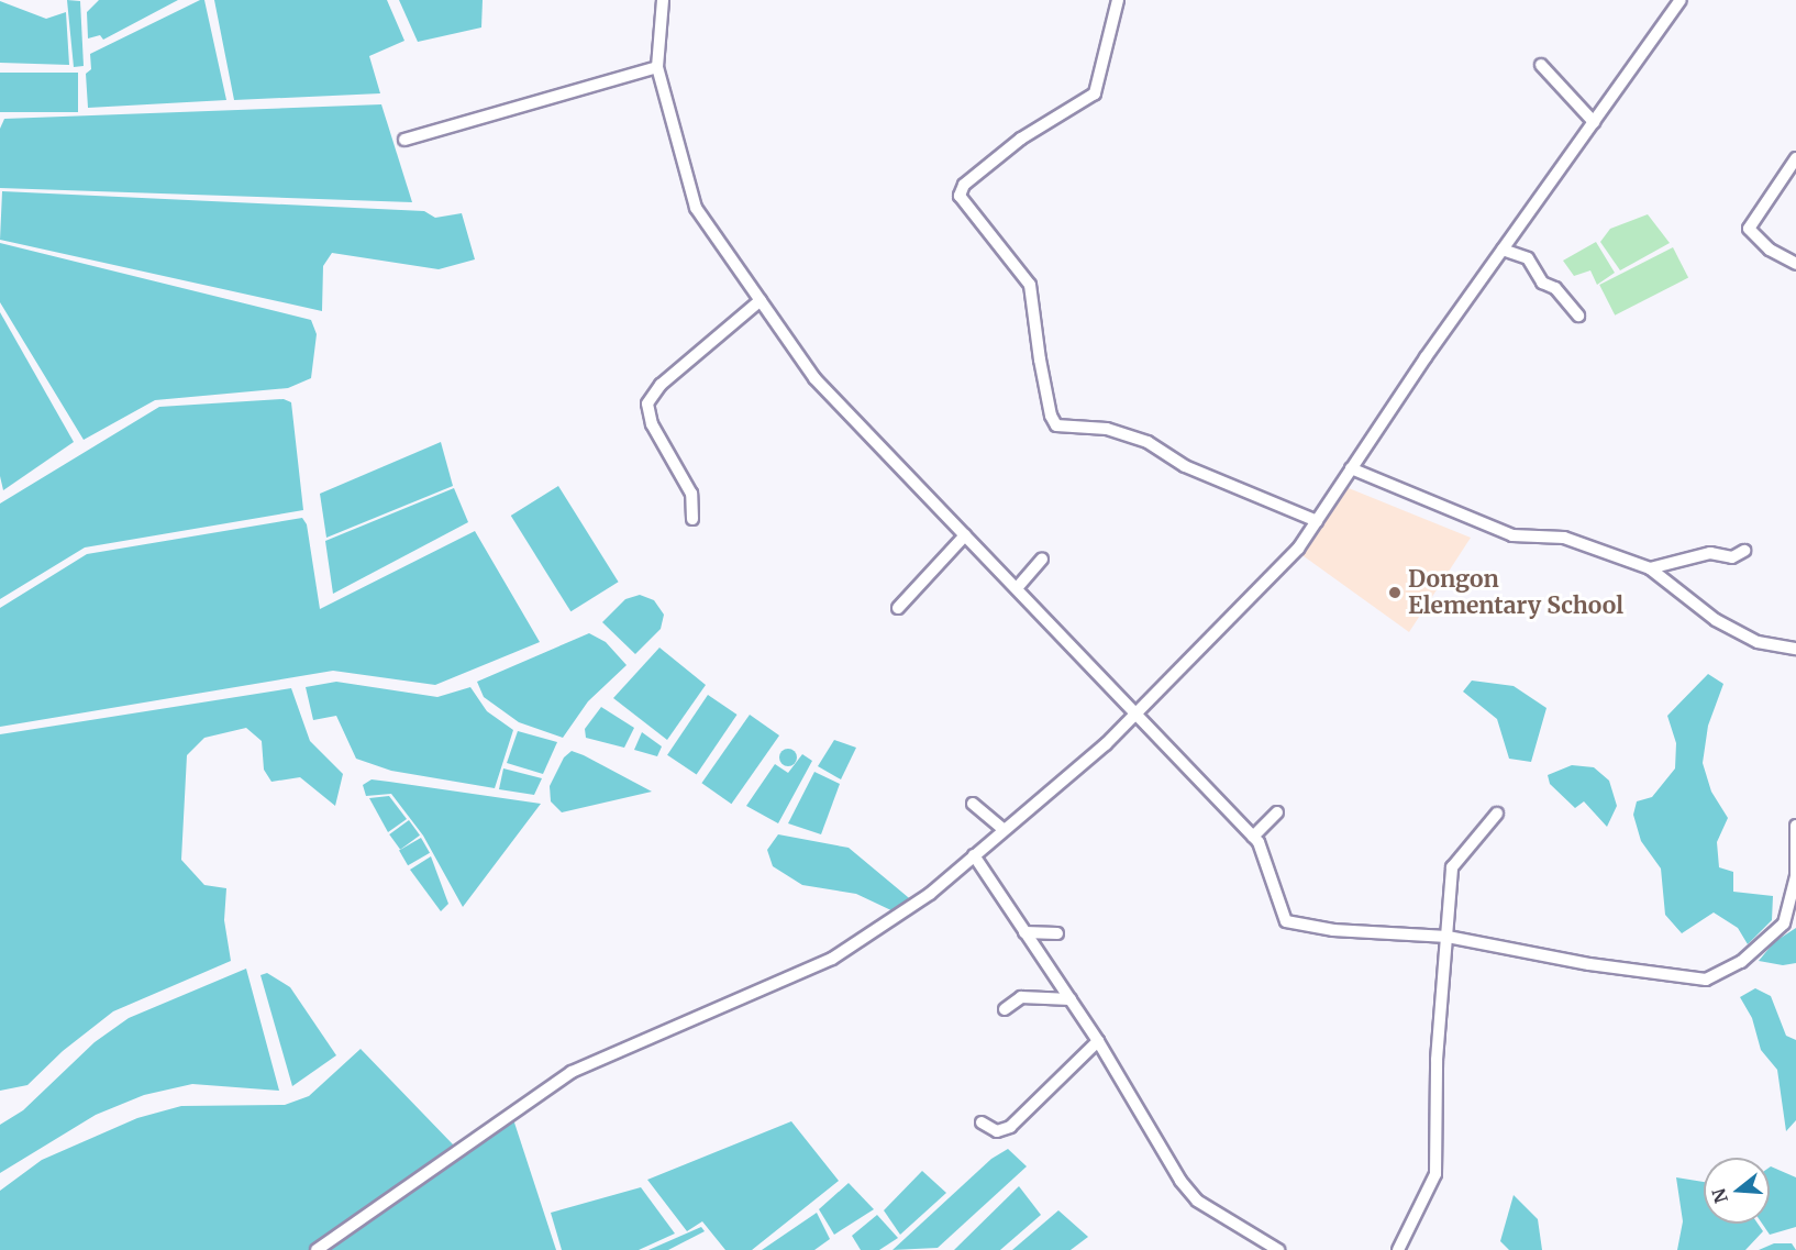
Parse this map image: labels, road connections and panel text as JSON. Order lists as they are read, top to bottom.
{
  "places": ["Dongon Elementary School"],
  "north": "left"
}
